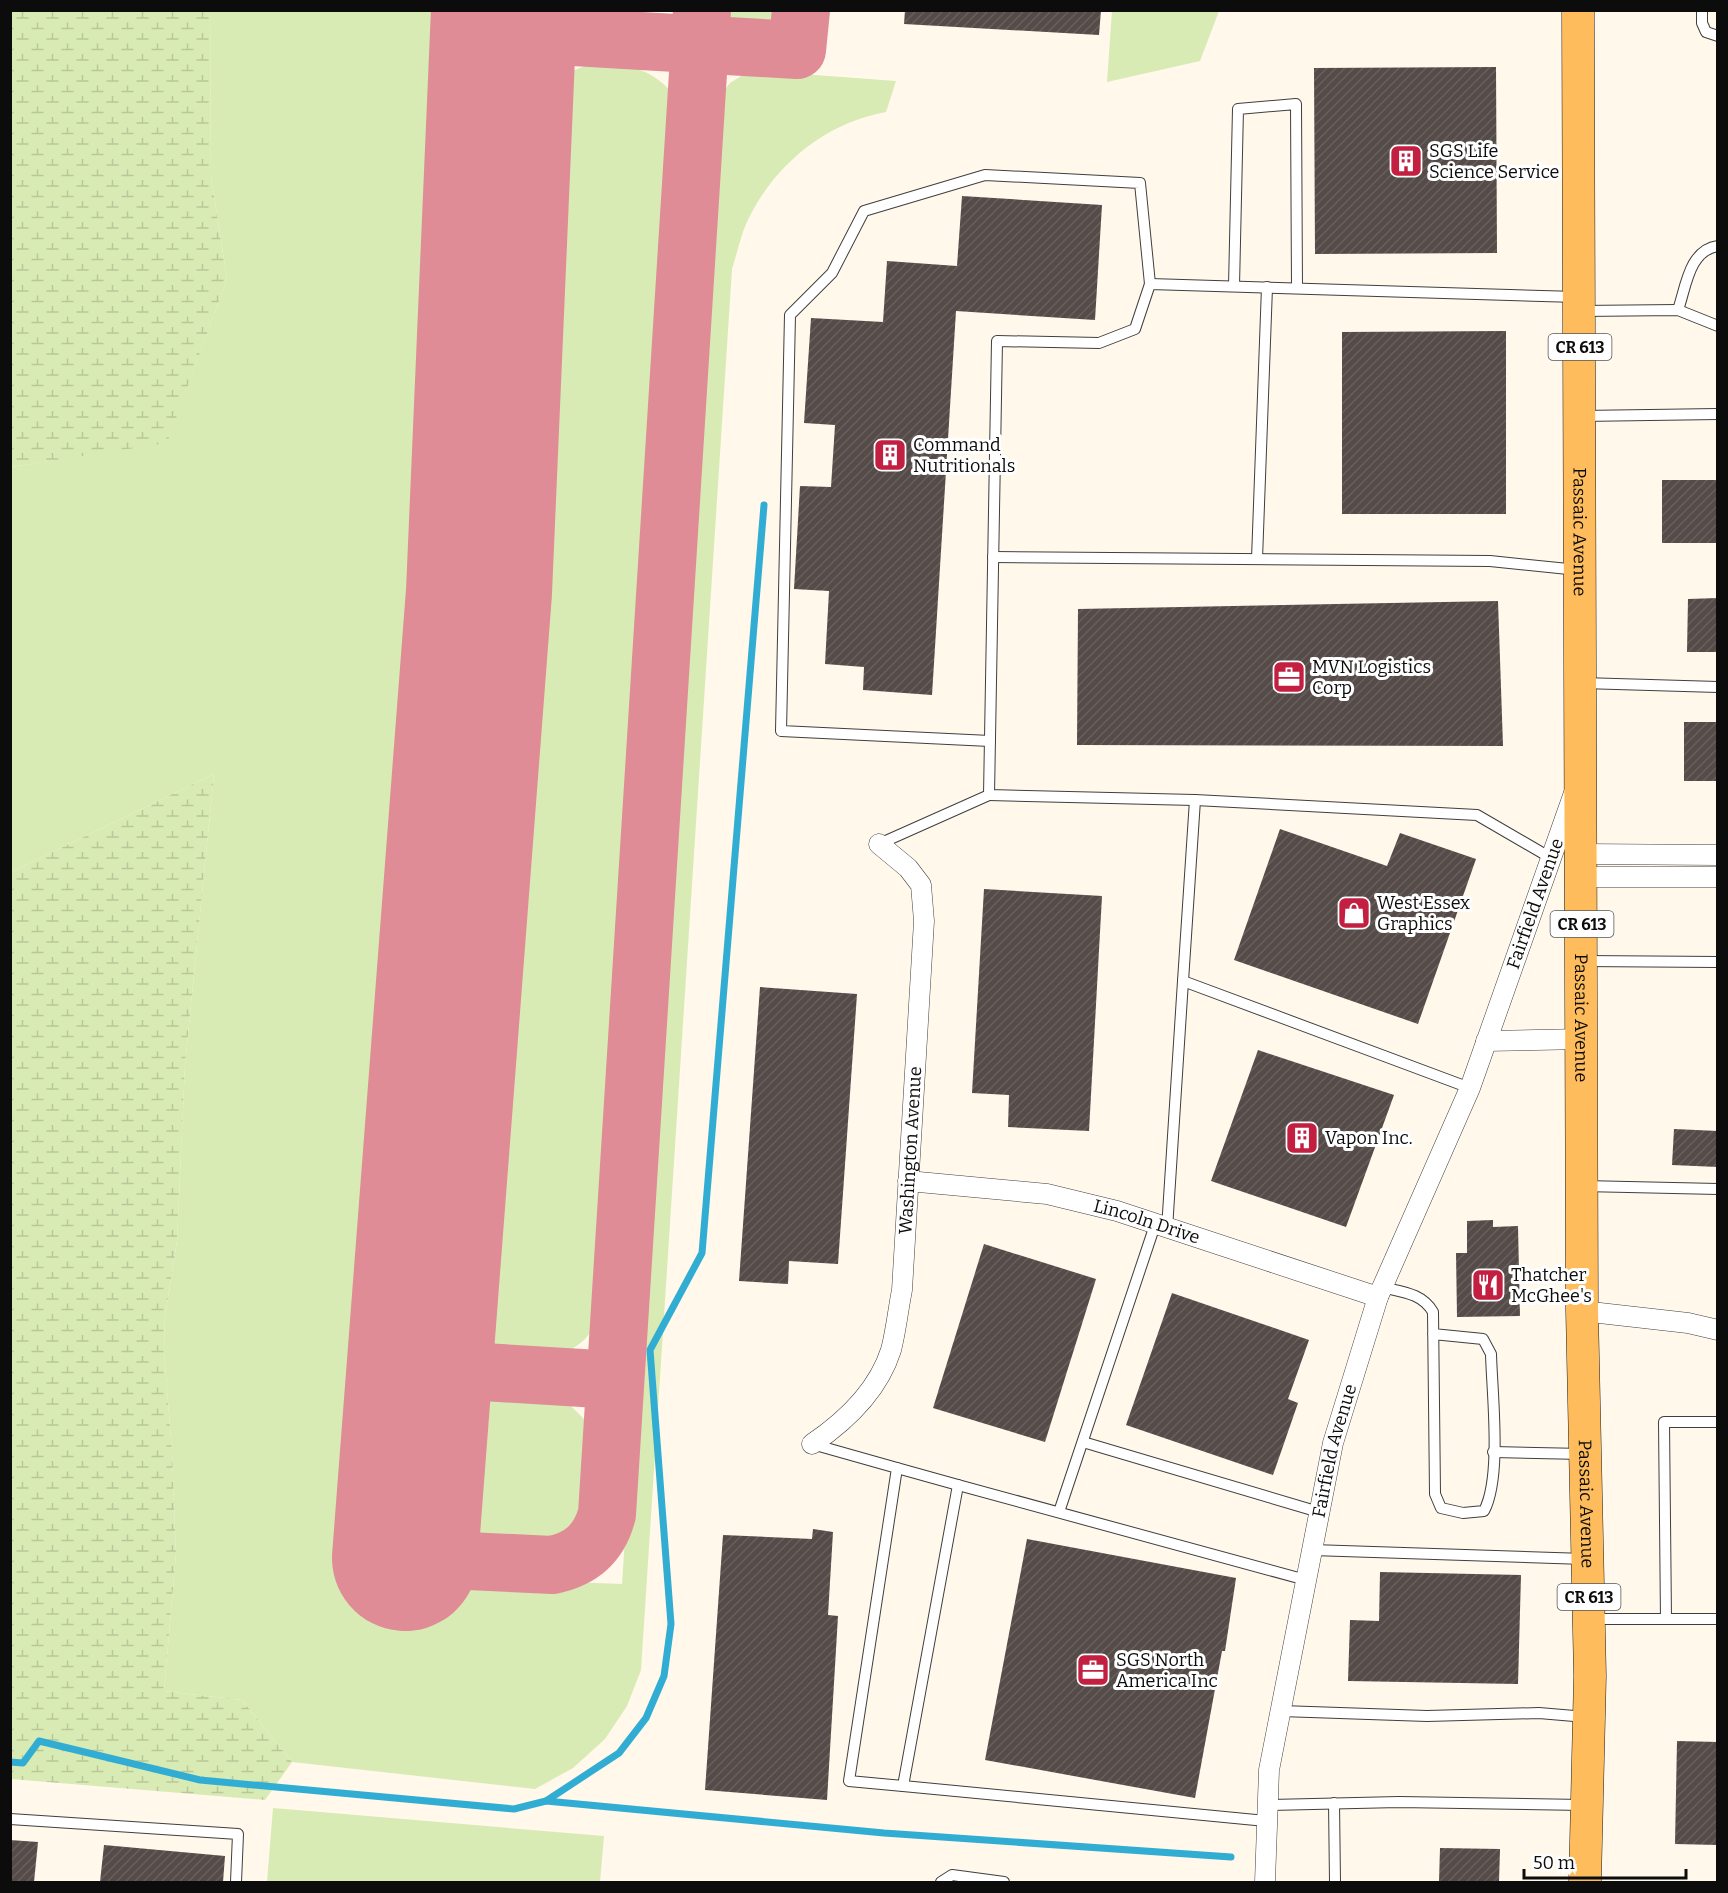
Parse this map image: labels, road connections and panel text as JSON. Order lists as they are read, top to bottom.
{
  "streets": {
    "main road": ["CR 613", "Passaic Avenue"],
    "street": ["Fairfield Avenue", "Washington Avenue", "Lincoln Drive"]
  },
  "crossings": [
    ["Passaic Avenue", "Fairfield Avenue"],
    ["Fairfield Avenue", "Lincoln Drive"],
    ["Washington Avenue", "Lincoln Drive"]
  ],
  "places": {
    "building": ["SGS Life Science Service", "Command Nutritionals", "Vapon Inc."],
    "office": ["MVN Logistics Corp", "SGS North America Inc"],
    "shop": ["West Essex Graphics"],
    "restaurant": ["Thatcher McGhee's"]
  },
  "scale_bar": "50 m"
}
